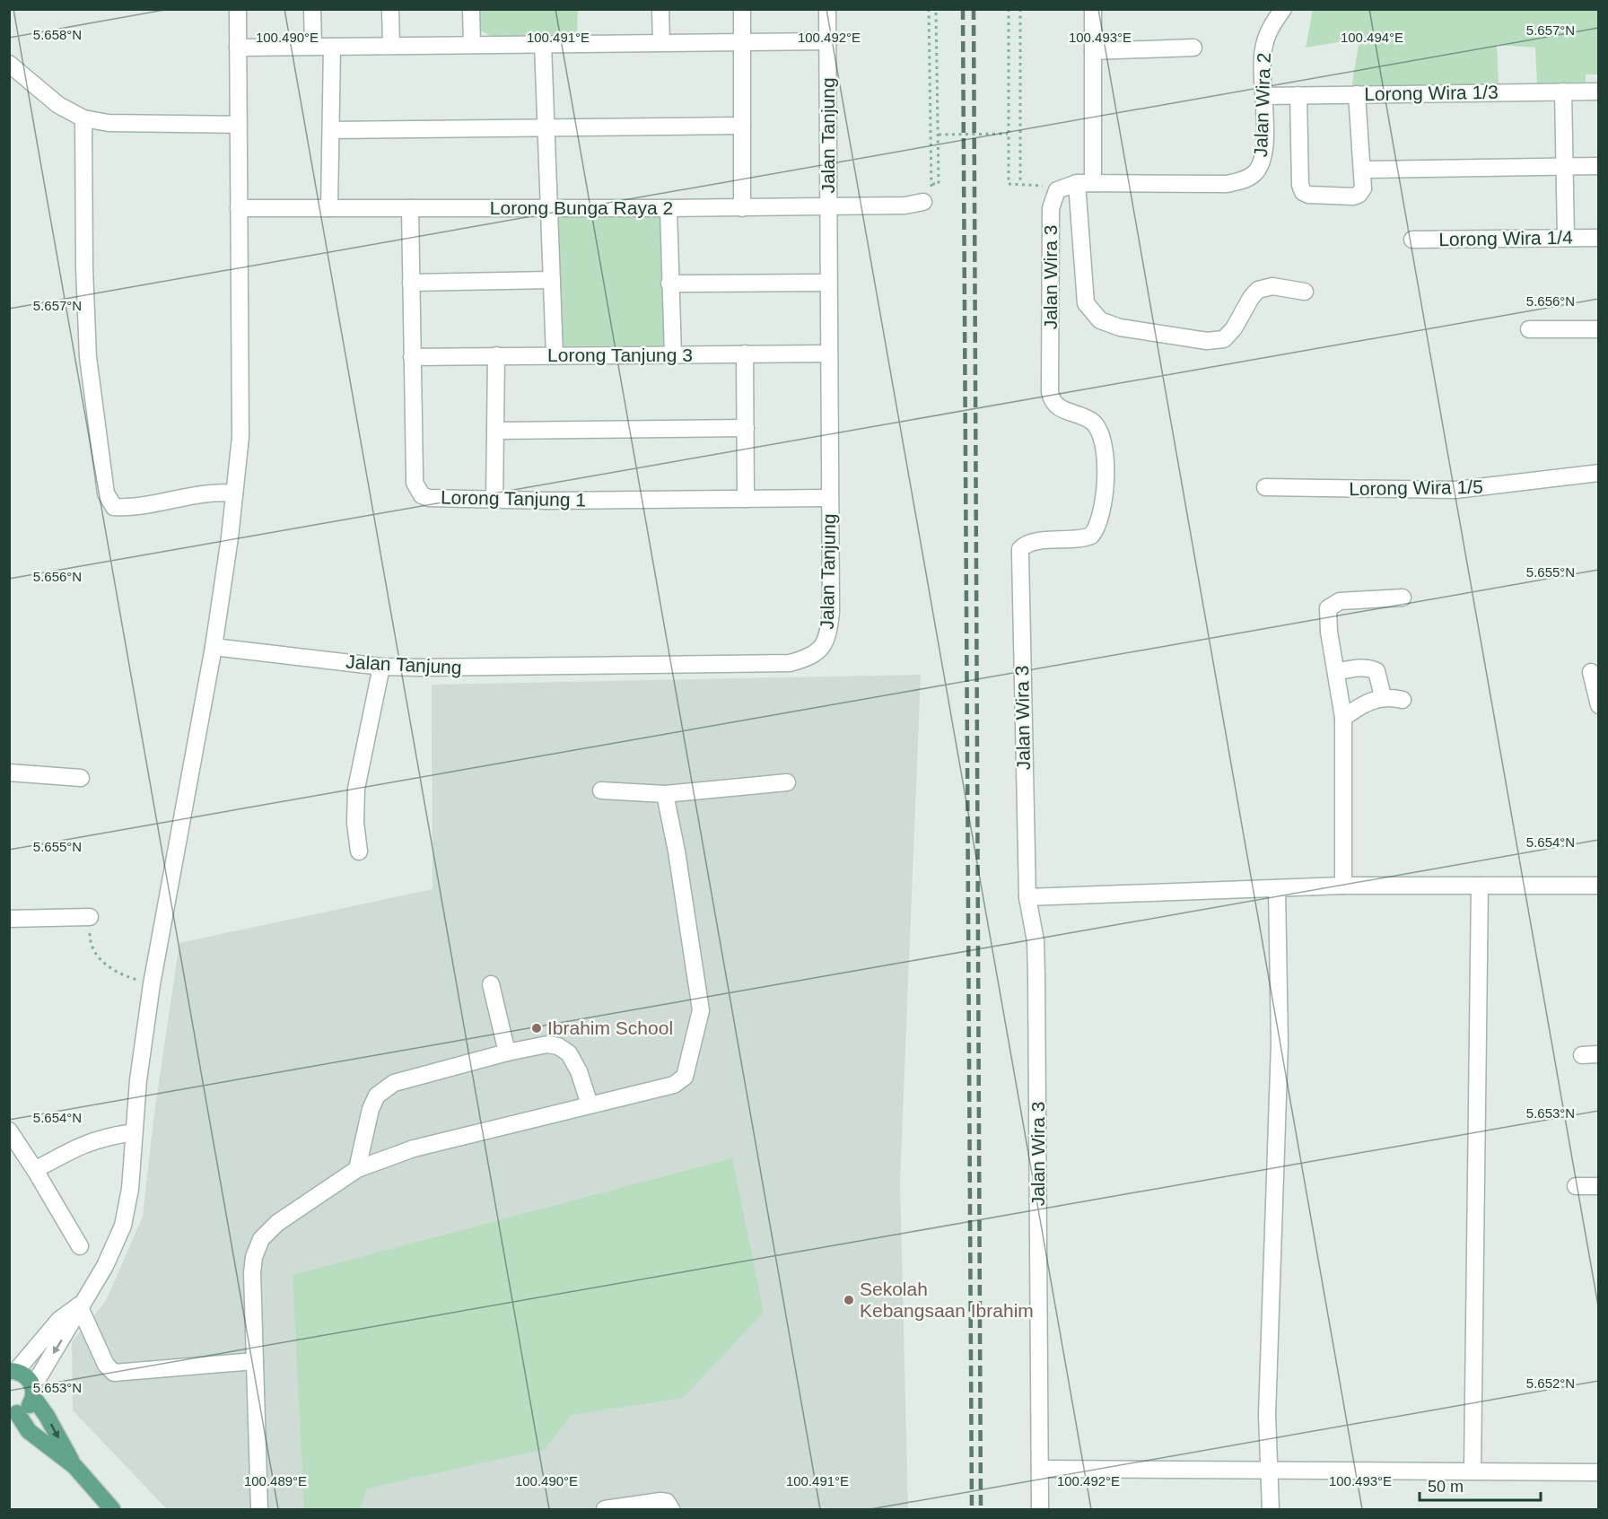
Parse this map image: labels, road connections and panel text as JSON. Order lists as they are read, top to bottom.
{
  "streets": {
    "street": [
      "Lorong Wira 1/3",
      "Jalan Wira 2",
      "Jalan Tanjung",
      "Lorong Bunga Raya 2",
      "Lorong Wira 1/4",
      "Jalan Wira 3",
      "Lorong Tanjung 3",
      "Lorong Wira 1/5",
      "Lorong Tanjung 1"
    ]
  },
  "crossings": [
    ["Lorong Wira 1/3", "Jalan Wira 2"],
    ["Jalan Tanjung", "Lorong Bunga Raya 2"],
    ["Jalan Tanjung", "Lorong Tanjung 3"],
    ["Jalan Tanjung", "Lorong Tanjung 1"],
    ["Lorong Bunga Raya 2", "Lorong Tanjung 1"],
    ["Lorong Tanjung 3", "Lorong Tanjung 1"]
  ],
  "places": ["Ibrahim School", "Sekolah Kebangsaan Ibrahim"],
  "scale_bar": "50 m",
  "coordinates": [
    "5.657°N",
    "5.658°N",
    "100.494°E",
    "100.490°E",
    "100.491°E",
    "100.492°E",
    "100.493°E",
    "5.656°N",
    "5.655°N",
    "5.654°N",
    "5.653°N",
    "5.652°N",
    "100.489°E"
  ]
}
